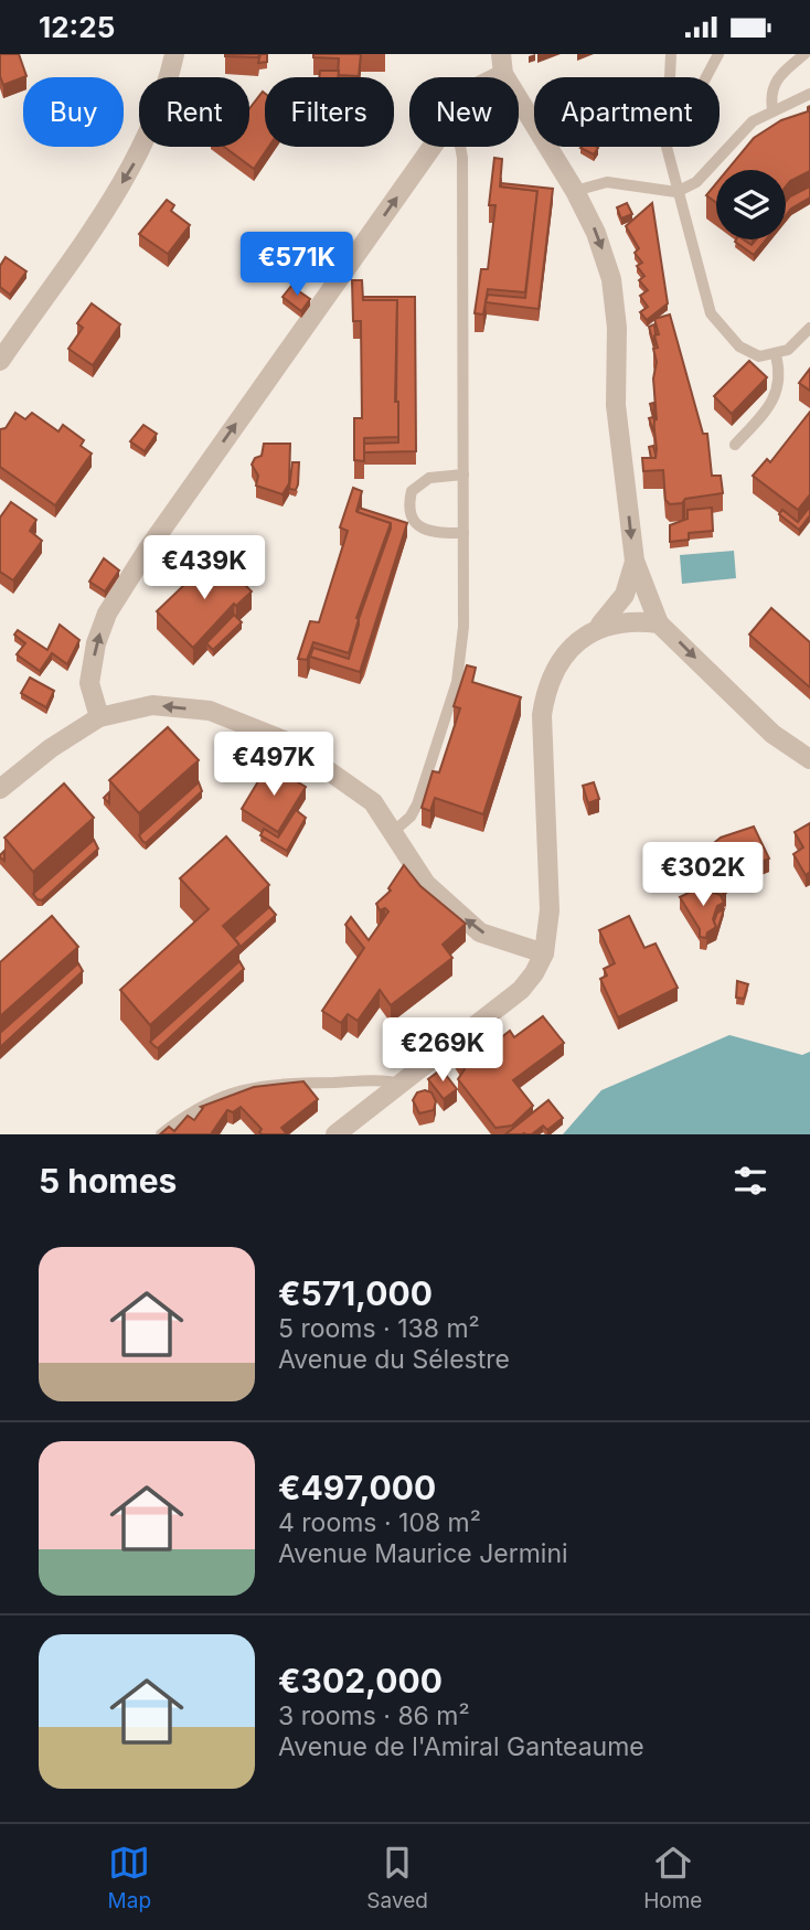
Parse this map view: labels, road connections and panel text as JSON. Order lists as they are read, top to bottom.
{
  "page": {
    "status": "12:25",
    "chip": [
      "Buy",
      "Rent",
      "Filters",
      "New",
      "Apartment"
    ],
    "price": [
      "€571K",
      "€439K",
      "€497K",
      "€302K",
      "€269K"
    ],
    "heading": "5 homes",
    "list": [
      {
        "name": "€571,000",
        "note": "5 rooms · 138 m² · Avenue du Sélestre"
      },
      {
        "name": "€497,000",
        "note": "4 rooms · 108 m² · Avenue Maurice Jermini"
      },
      {
        "name": "€302,000",
        "note": "3 rooms · 86 m² · Avenue de l'Amiral Ganteaume"
      }
    ],
    "tabs": ["Map", "Saved", "Home"]
  }
}
